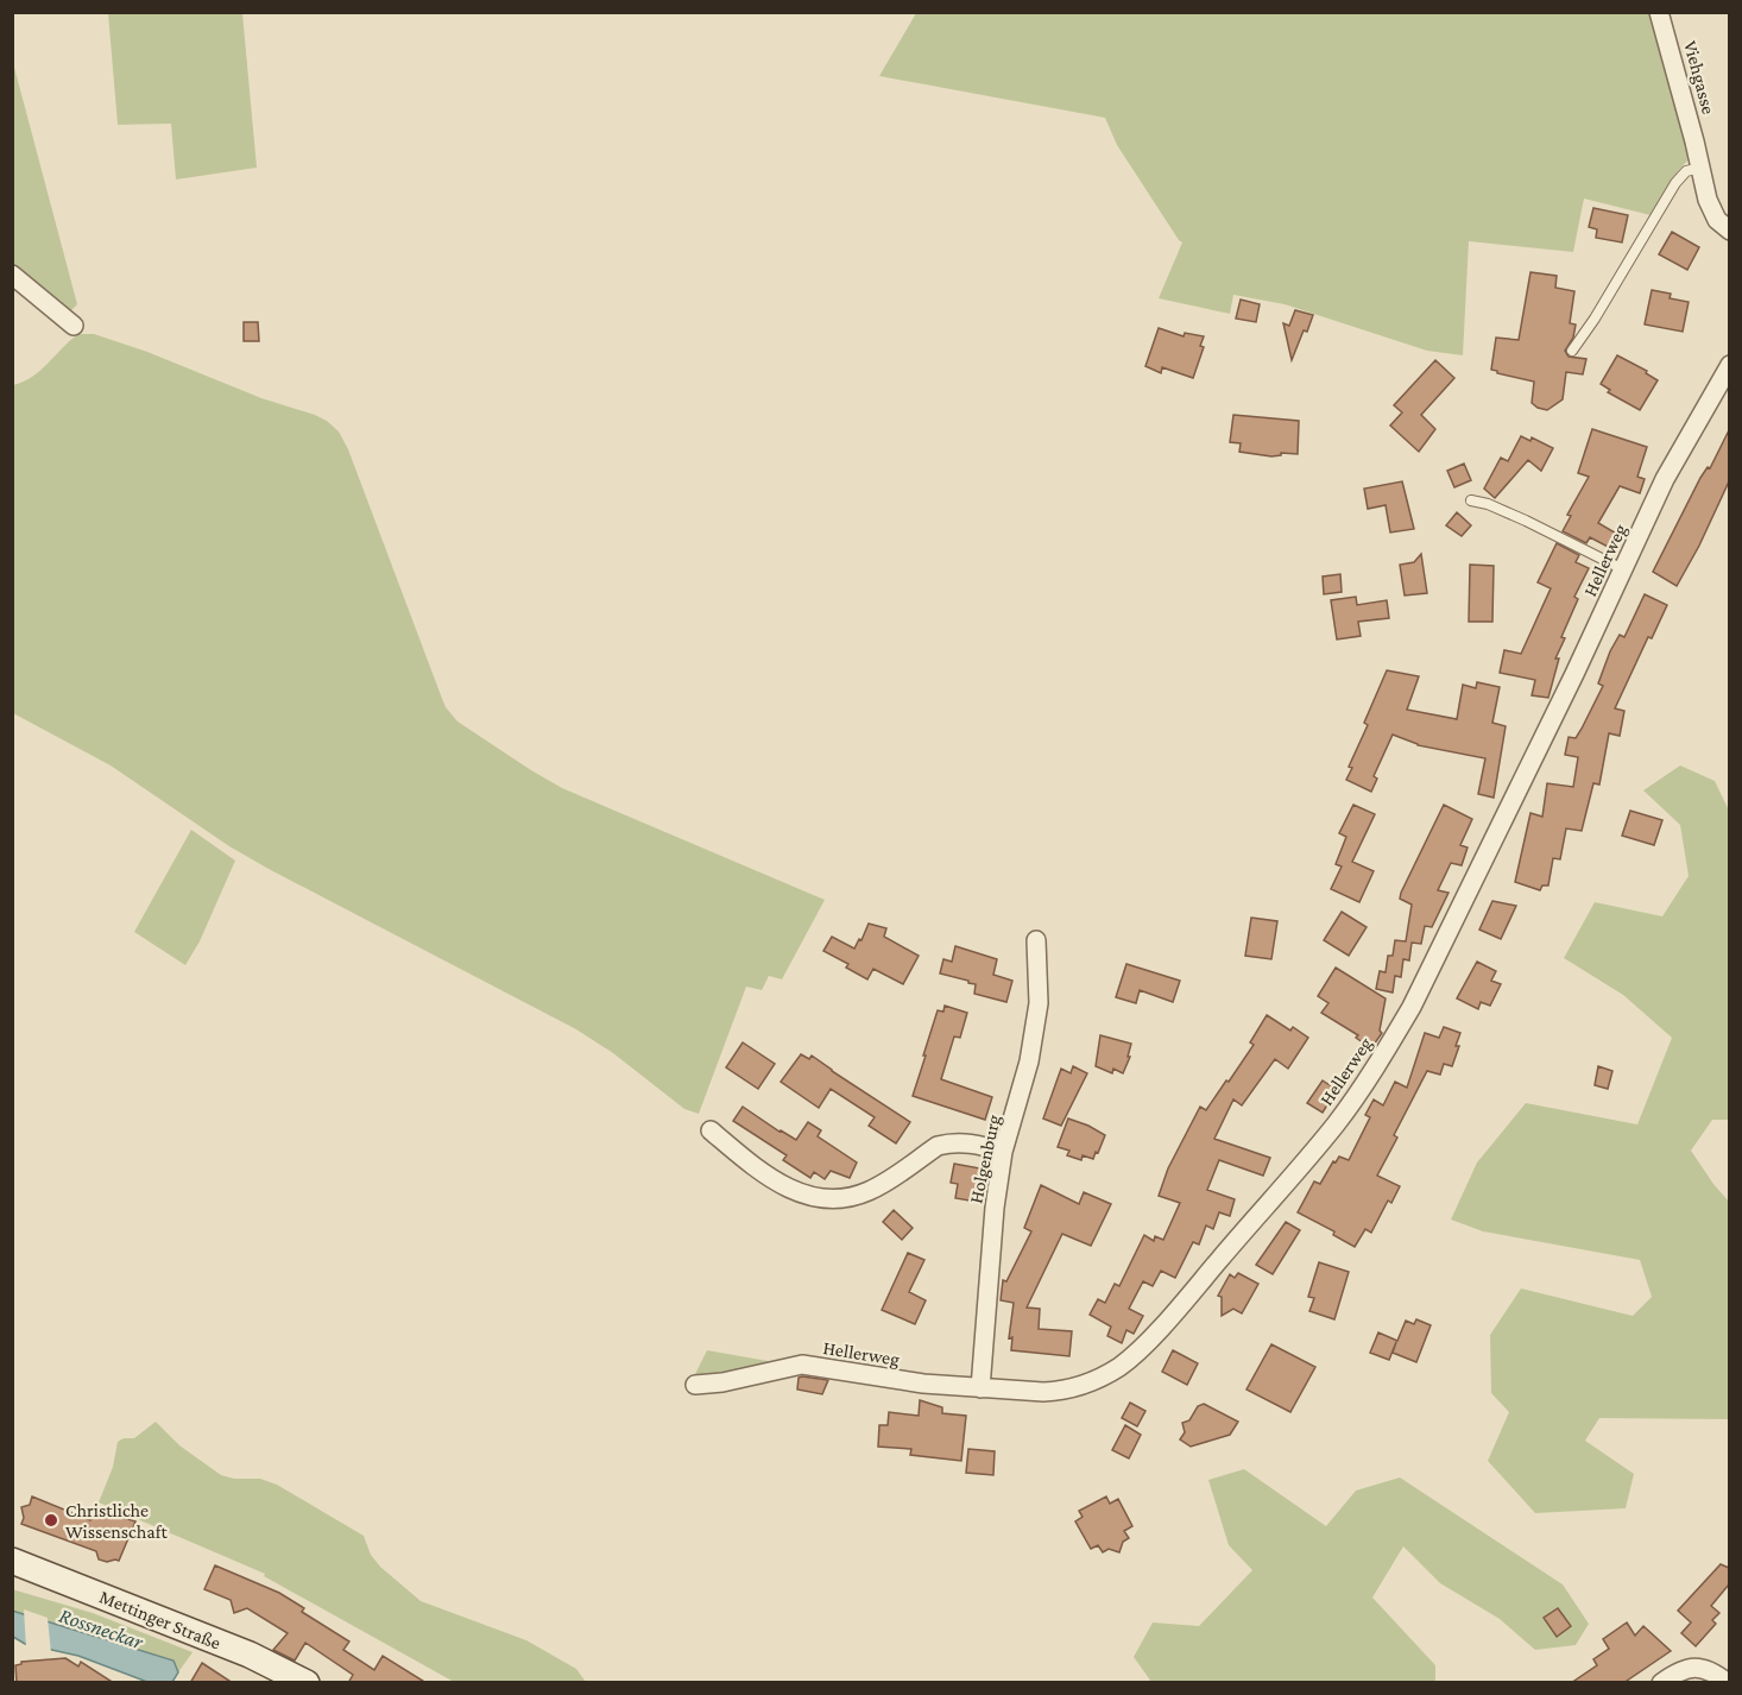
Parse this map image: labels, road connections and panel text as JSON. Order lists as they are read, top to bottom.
{
  "streets": {
    "main road": ["Mettinger Straße"],
    "street": ["Viehgasse", "Hellerweg", "Holgenburg"]
  },
  "crossings": [
    ["Hellerweg", "Holgenburg"]
  ],
  "water": ["Rossneckar"],
  "places": ["Christliche Wissenschaft"]
}
